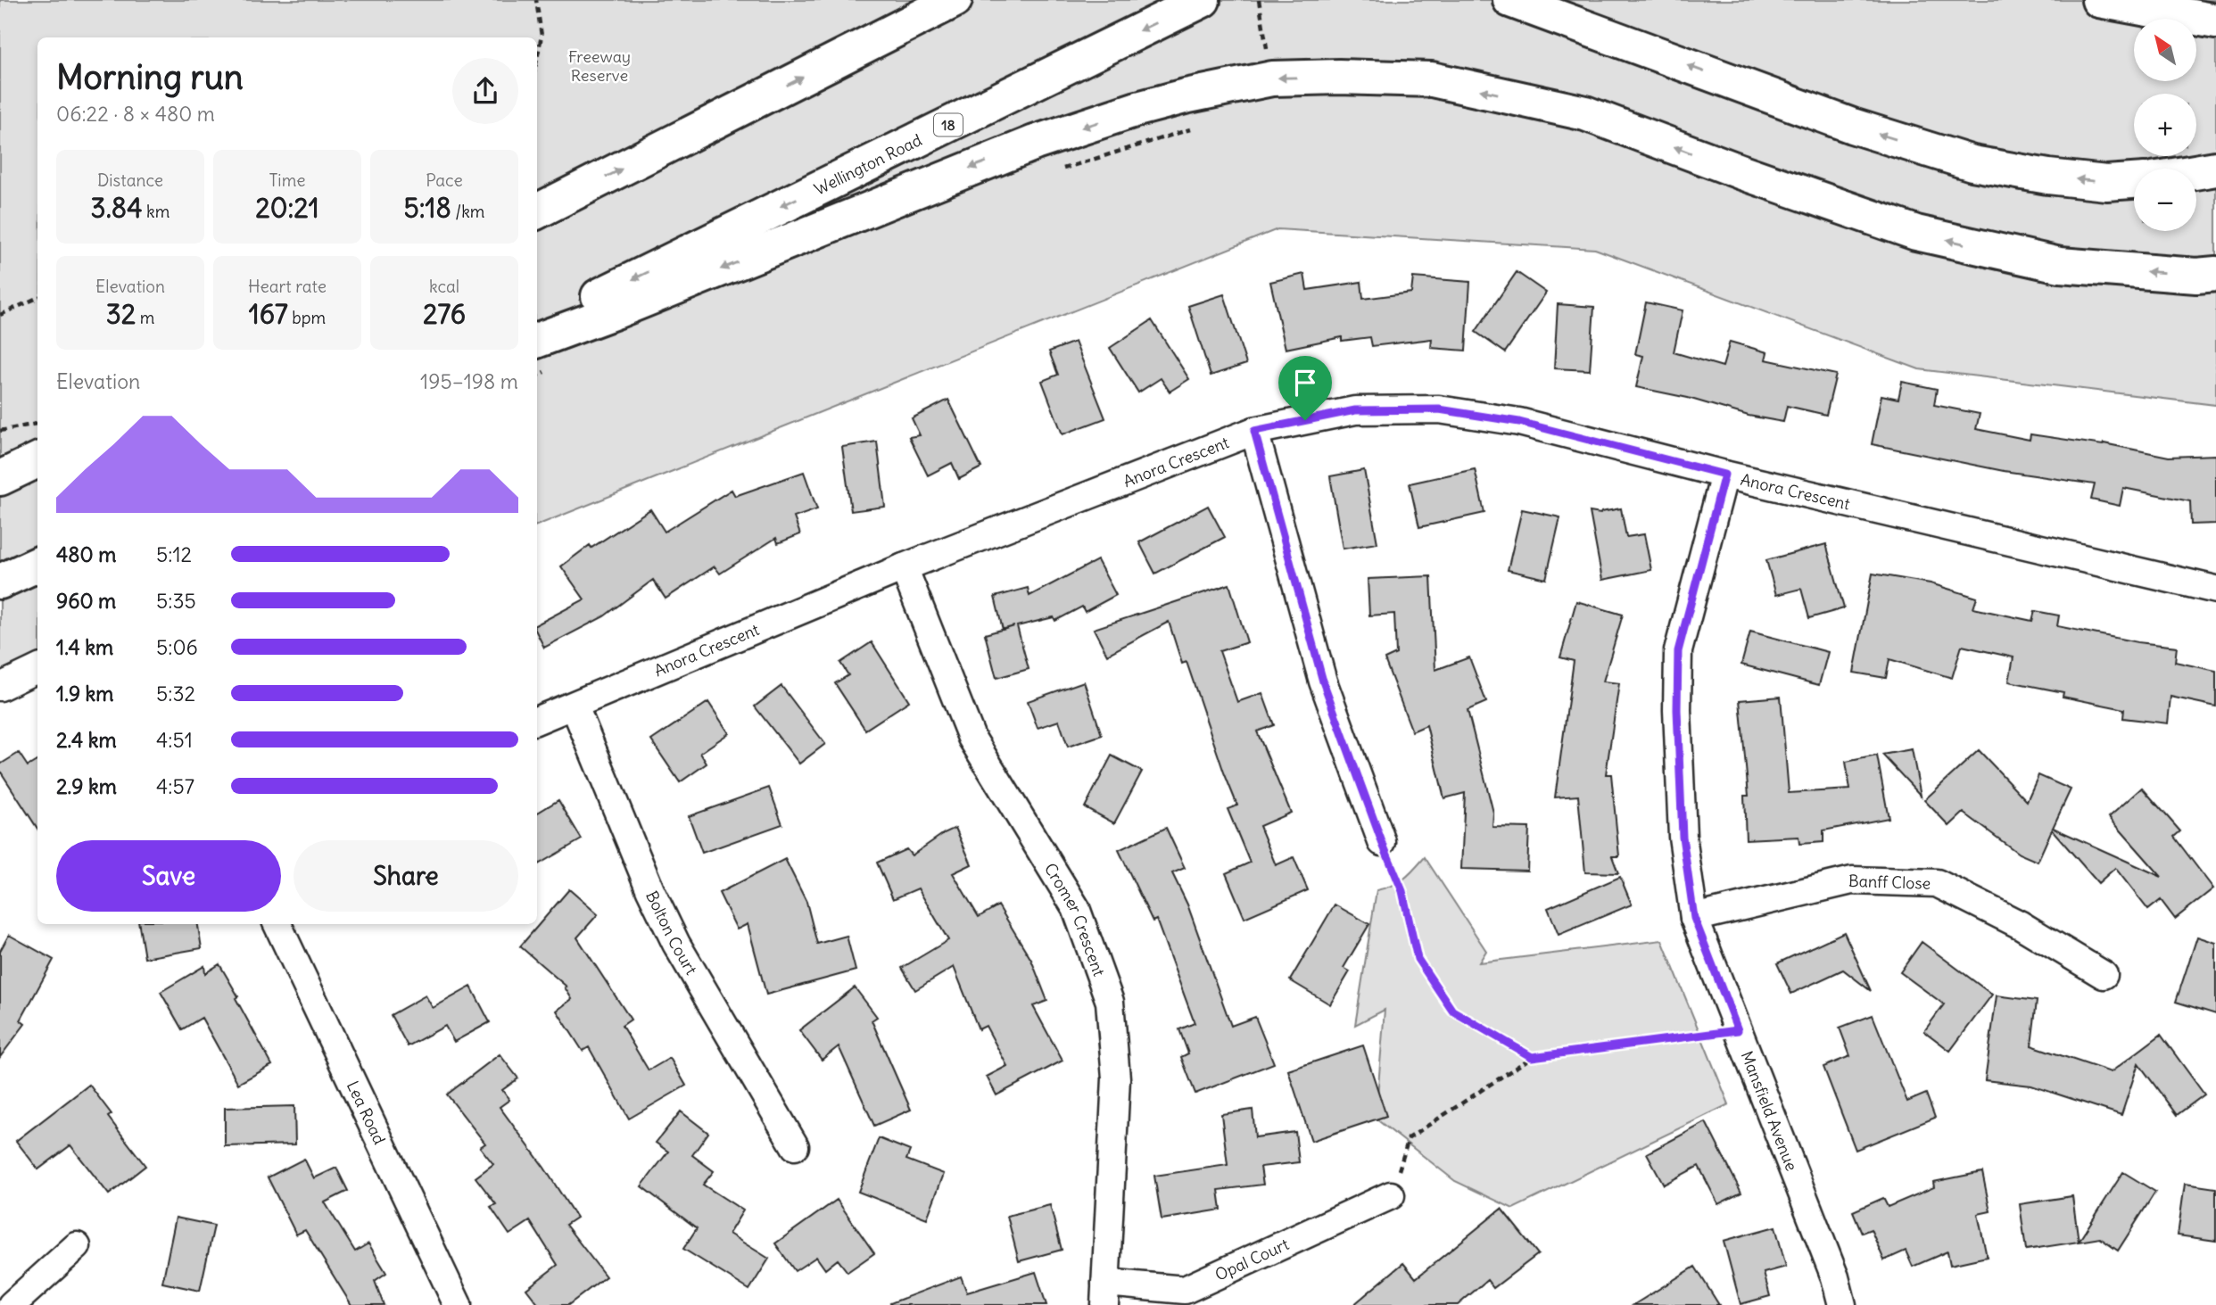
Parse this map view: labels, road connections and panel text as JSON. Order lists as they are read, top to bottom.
{
  "streets": {
    "highway": ["18", "Wellington Road"],
    "street": [
      "Anora Crescent",
      "Banff Close",
      "Cromer Crescent",
      "Bolton Court",
      "Mansfield Avenue",
      "Lea Road",
      "Opal Court"
    ]
  },
  "crossings": [
    ["Anora Crescent", "Cromer Crescent"],
    ["Anora Crescent", "Bolton Court"],
    ["Anora Crescent", "Mansfield Avenue"],
    ["Banff Close", "Mansfield Avenue"],
    ["Cromer Crescent", "Opal Court"]
  ],
  "parks": ["Freeway Reserve"],
  "north": "top left",
  "page": {
    "map_buttons": ["+", "−"],
    "heading": ["Morning run", "06:22 · 8 × 480 m"],
    "stats": [
      ["Distance", "3.84 km"],
      ["Time", "20:21"],
      ["Pace", "5:18 /km"],
      ["Elevation", "32 m"],
      ["Heart rate", "167 bpm"],
      ["kcal", "276"]
    ],
    "chart": ["Elevation", "195–198 m"],
    "list": [
      {
        "name": "480 m",
        "note": "5:12"
      },
      {
        "name": "960 m",
        "note": "5:35"
      },
      {
        "name": "1.4 km",
        "note": "5:06"
      },
      {
        "name": "1.9 km",
        "note": "5:32"
      },
      {
        "name": "2.4 km",
        "note": "4:51"
      },
      {
        "name": "2.9 km",
        "note": "4:57"
      }
    ],
    "buttons": ["Save", "Share"]
  }
}
